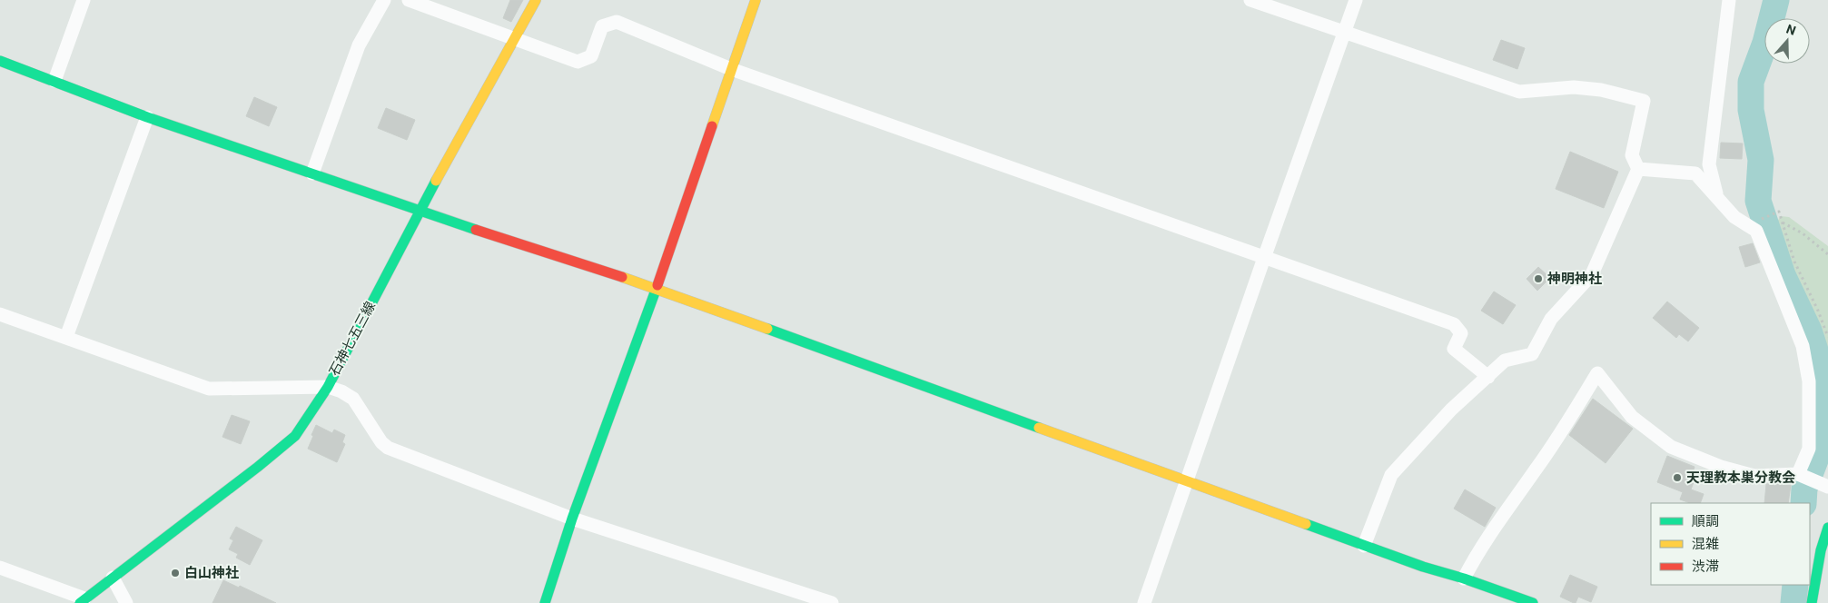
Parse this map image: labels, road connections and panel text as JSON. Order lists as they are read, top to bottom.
{
  "streets": {
    "street": ["石神七五三線"]
  },
  "places": ["神明神社", "天理教本巣分教会", "白山神社"],
  "legend": ["順調", "混雑", "渋滞"],
  "north": "top"
}
